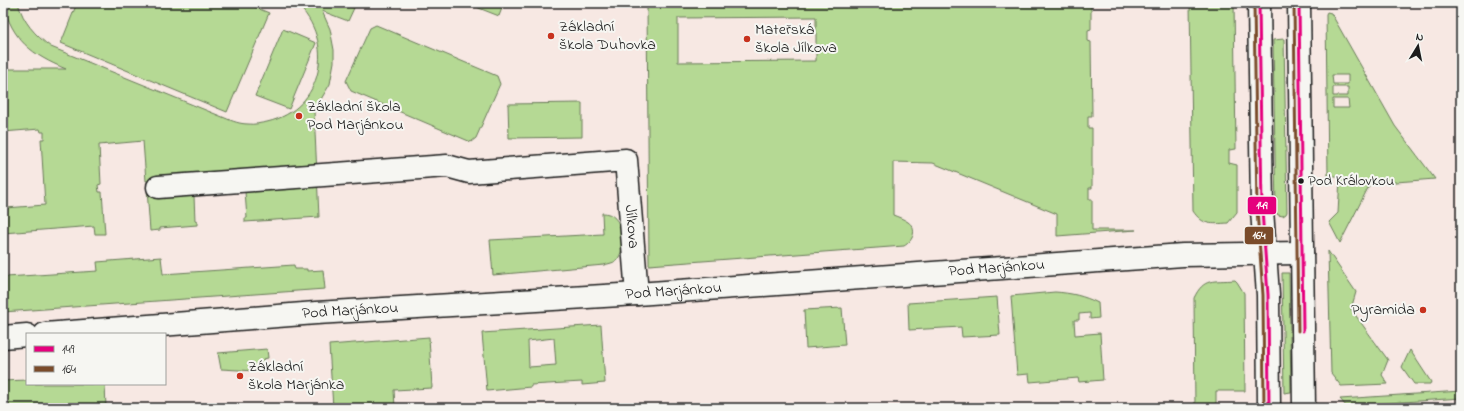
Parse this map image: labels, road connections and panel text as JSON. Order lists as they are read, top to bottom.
{
  "streets": {
    "street": ["Jílkova", "Pod Marjánkou"]
  },
  "crossings": [
    ["Jílkova", "Pod Marjánkou"]
  ],
  "places": [
    "Základní škola Duhovka",
    "Mateřská škola Jílkova",
    "Základní škola Pod Marjánkou",
    "Pod Královkou",
    "Pyramida",
    "Základní škola Marjánka"
  ],
  "lines": ["transit line 149", "transit line 164"],
  "legend": ["149", "164"],
  "north": "top"
}
